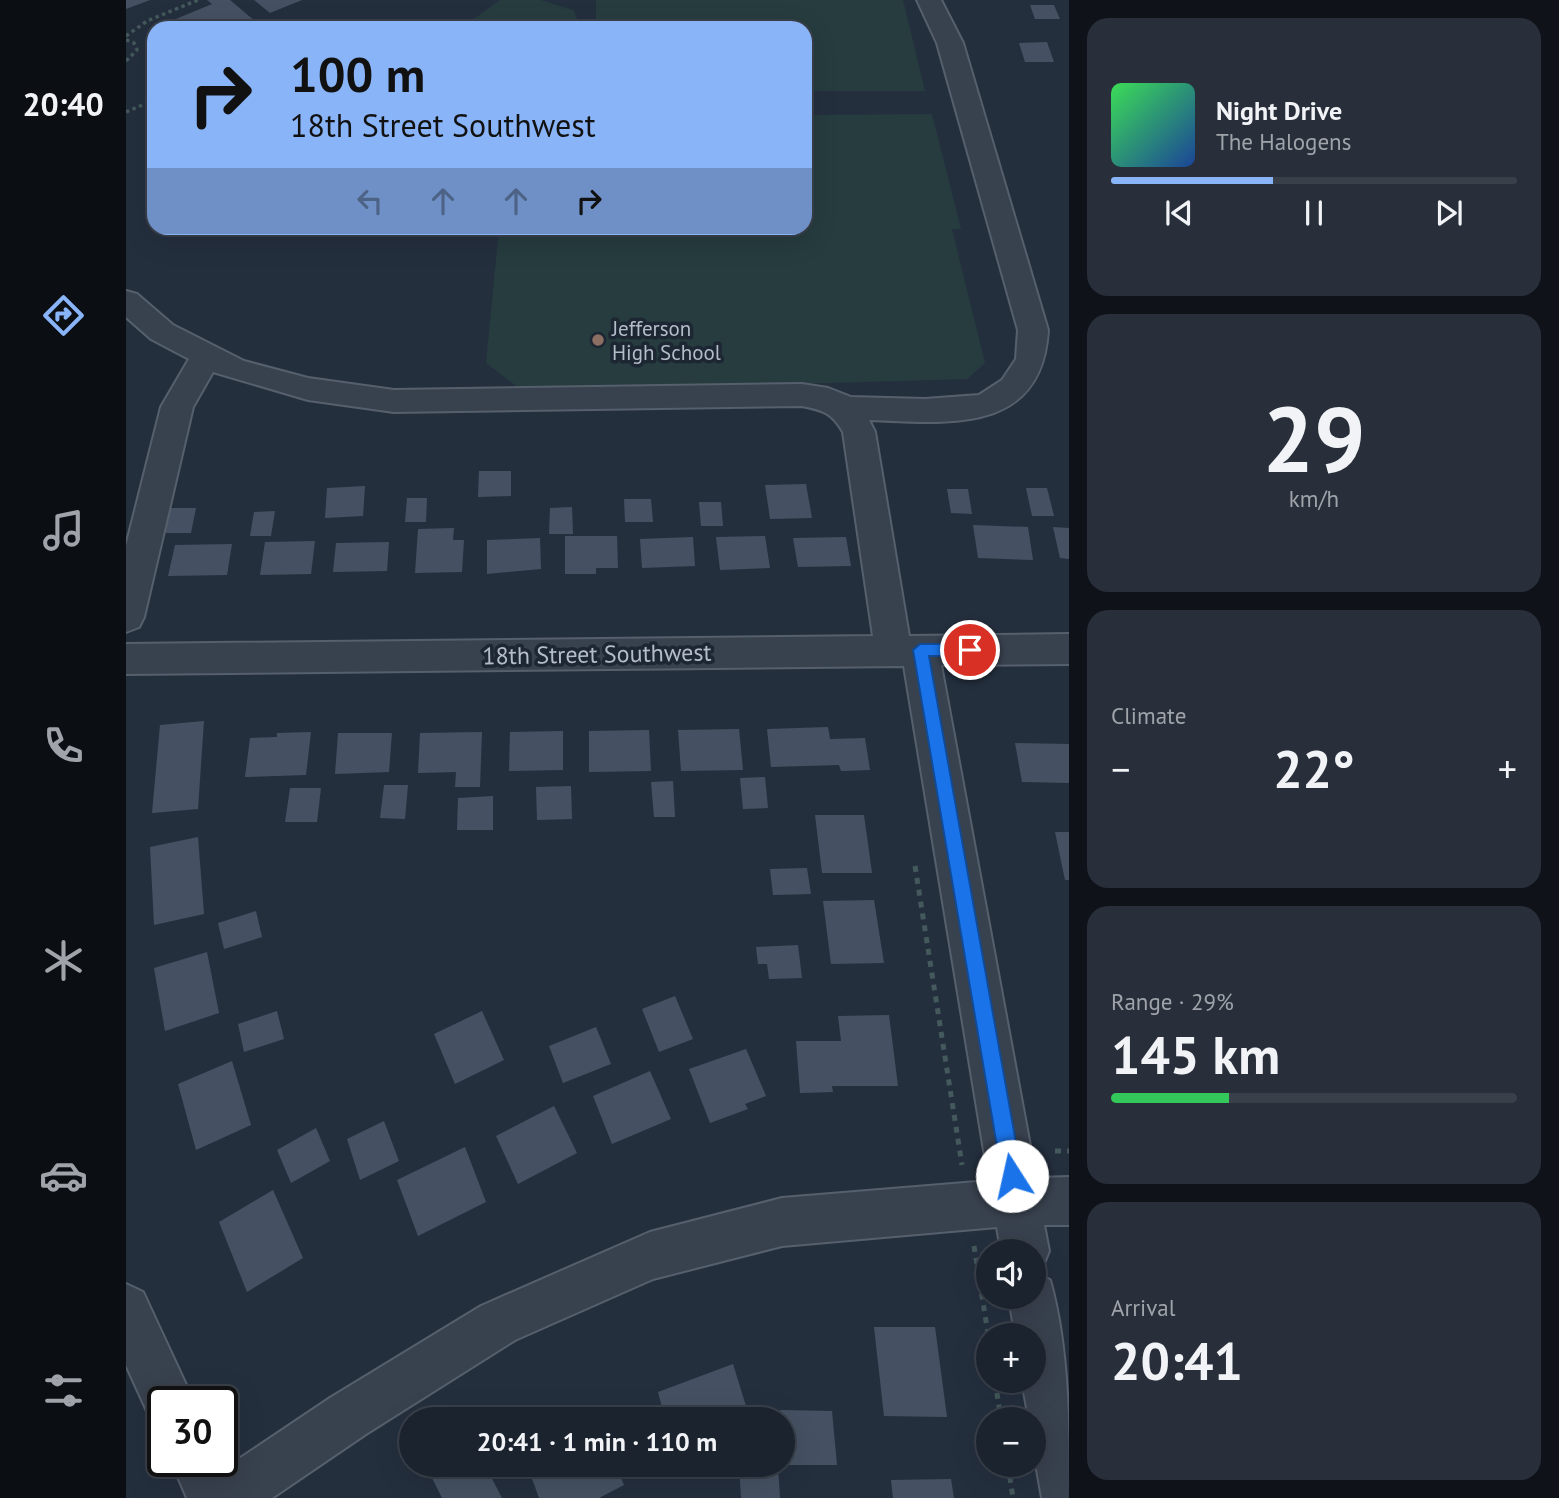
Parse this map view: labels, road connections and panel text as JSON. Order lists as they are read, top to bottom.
{
  "streets": {
    "street": ["18th Street Southwest"]
  },
  "places": ["Jefferson High School"],
  "page": {
    "tabs": "20:40",
    "turn": ["100 m", "18th Street Southwest"],
    "song": ["Night Drive", "The Halogens"],
    "tile": [
      ["29", "km/h"],
      "Climate",
      ["Range · 29%", "145 km"],
      ["Arrival", "20:41"]
    ],
    "heat": ["−", "22°", "+"],
    "map_buttons": ["+", "−"],
    "limit": "30",
    "trip": "20:41 · 1 min · 110 m"
  }
}
